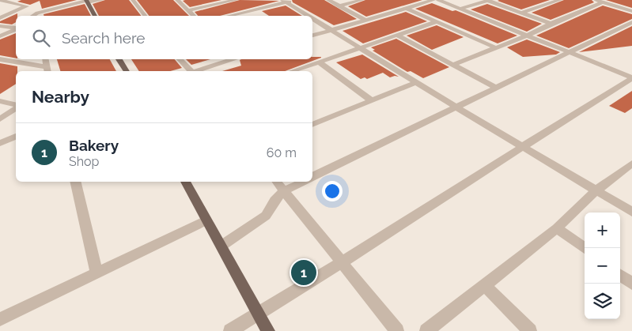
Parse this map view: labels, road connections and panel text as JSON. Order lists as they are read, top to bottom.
{
  "page": {
    "search": "Search here",
    "heading": "Nearby",
    "list": [
      {
        "mark": "1",
        "name": "Bakery",
        "note": "Shop",
        "value": "60 m"
      }
    ],
    "map_buttons": ["+", "−"],
    "pins": "1"
  }
}
